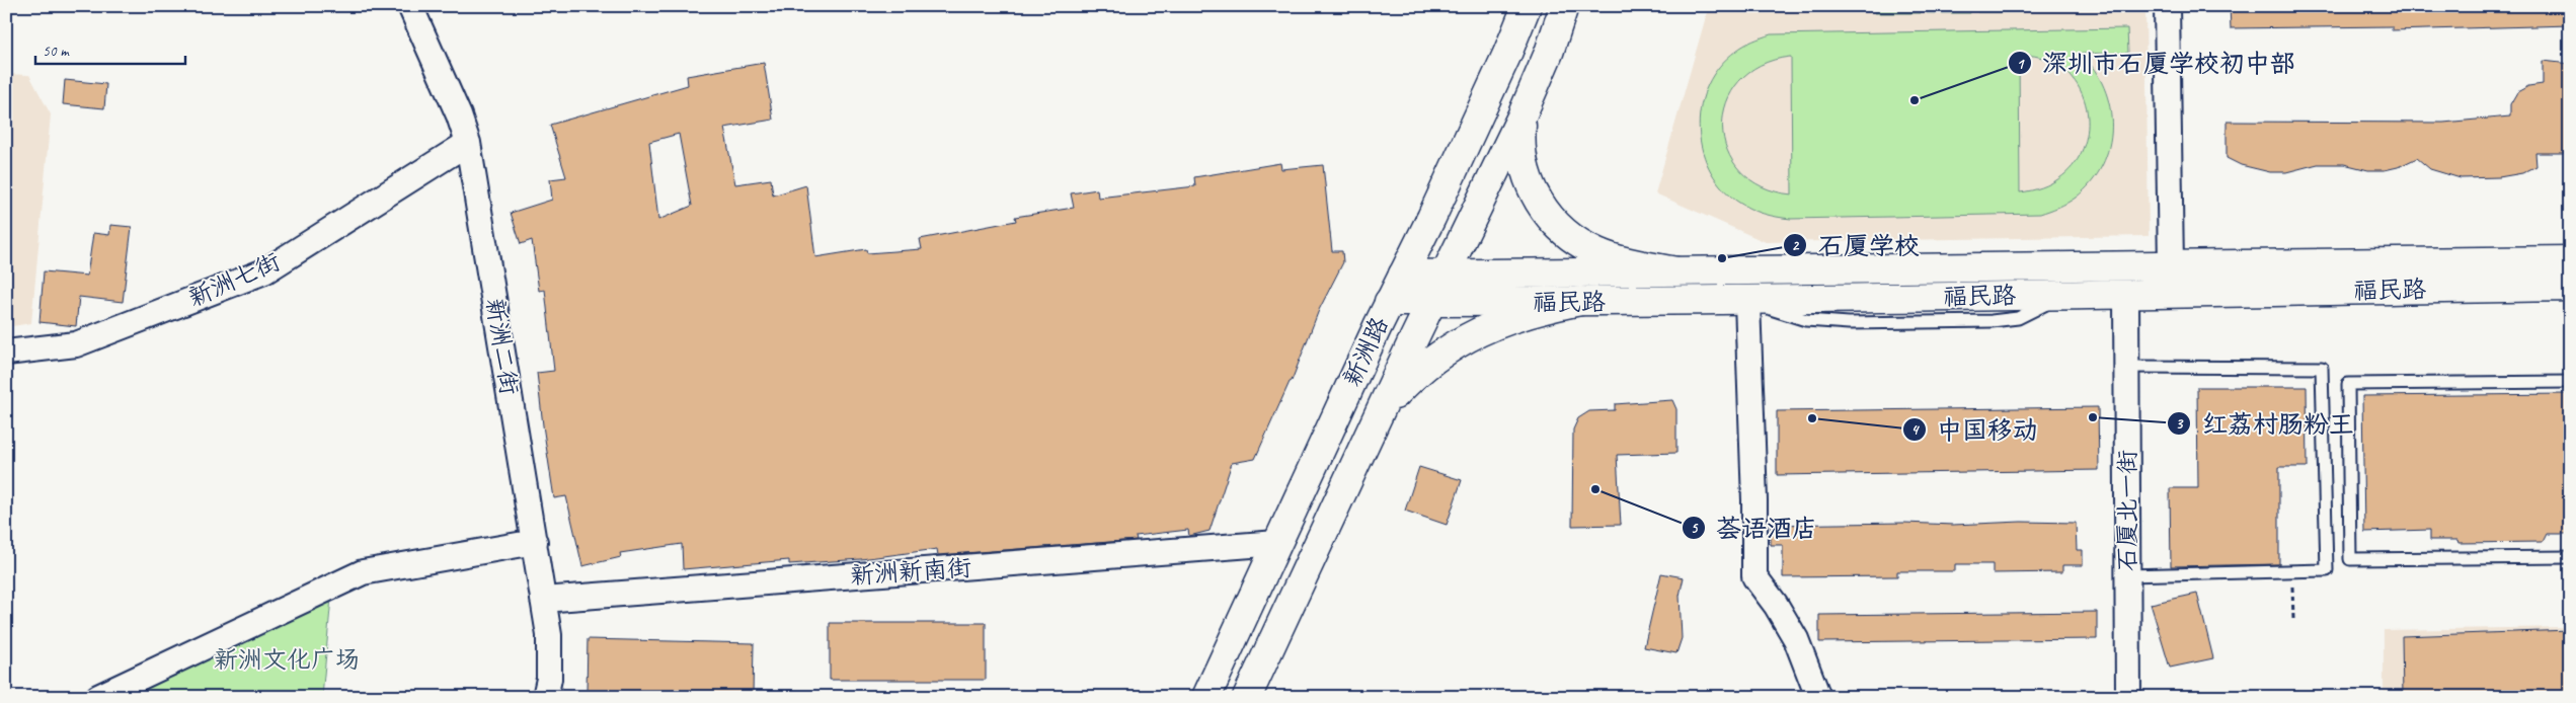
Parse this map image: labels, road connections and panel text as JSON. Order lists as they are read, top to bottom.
{
  "streets": {
    "main road": ["福民路", "新洲路"],
    "street": [
      "新洲七街",
      "新洲二街",
      "石厦北一街",
      "新洲新南街"
    ]
  },
  "crossings": [
    ["新洲七街", "新洲二街"],
    ["福民路", "新洲路"],
    ["福民路", "石厦北一街"],
    ["新洲二街", "新洲新南街"],
    ["新洲路", "新洲新南街"]
  ],
  "parks": ["新洲文化广场"],
  "places": [
    "深圳市石厦学校初中部",
    "石厦学校",
    "红荔村肠粉王",
    "中国移动",
    "荟语酒店"
  ],
  "scale_bar": "50 m"
}
